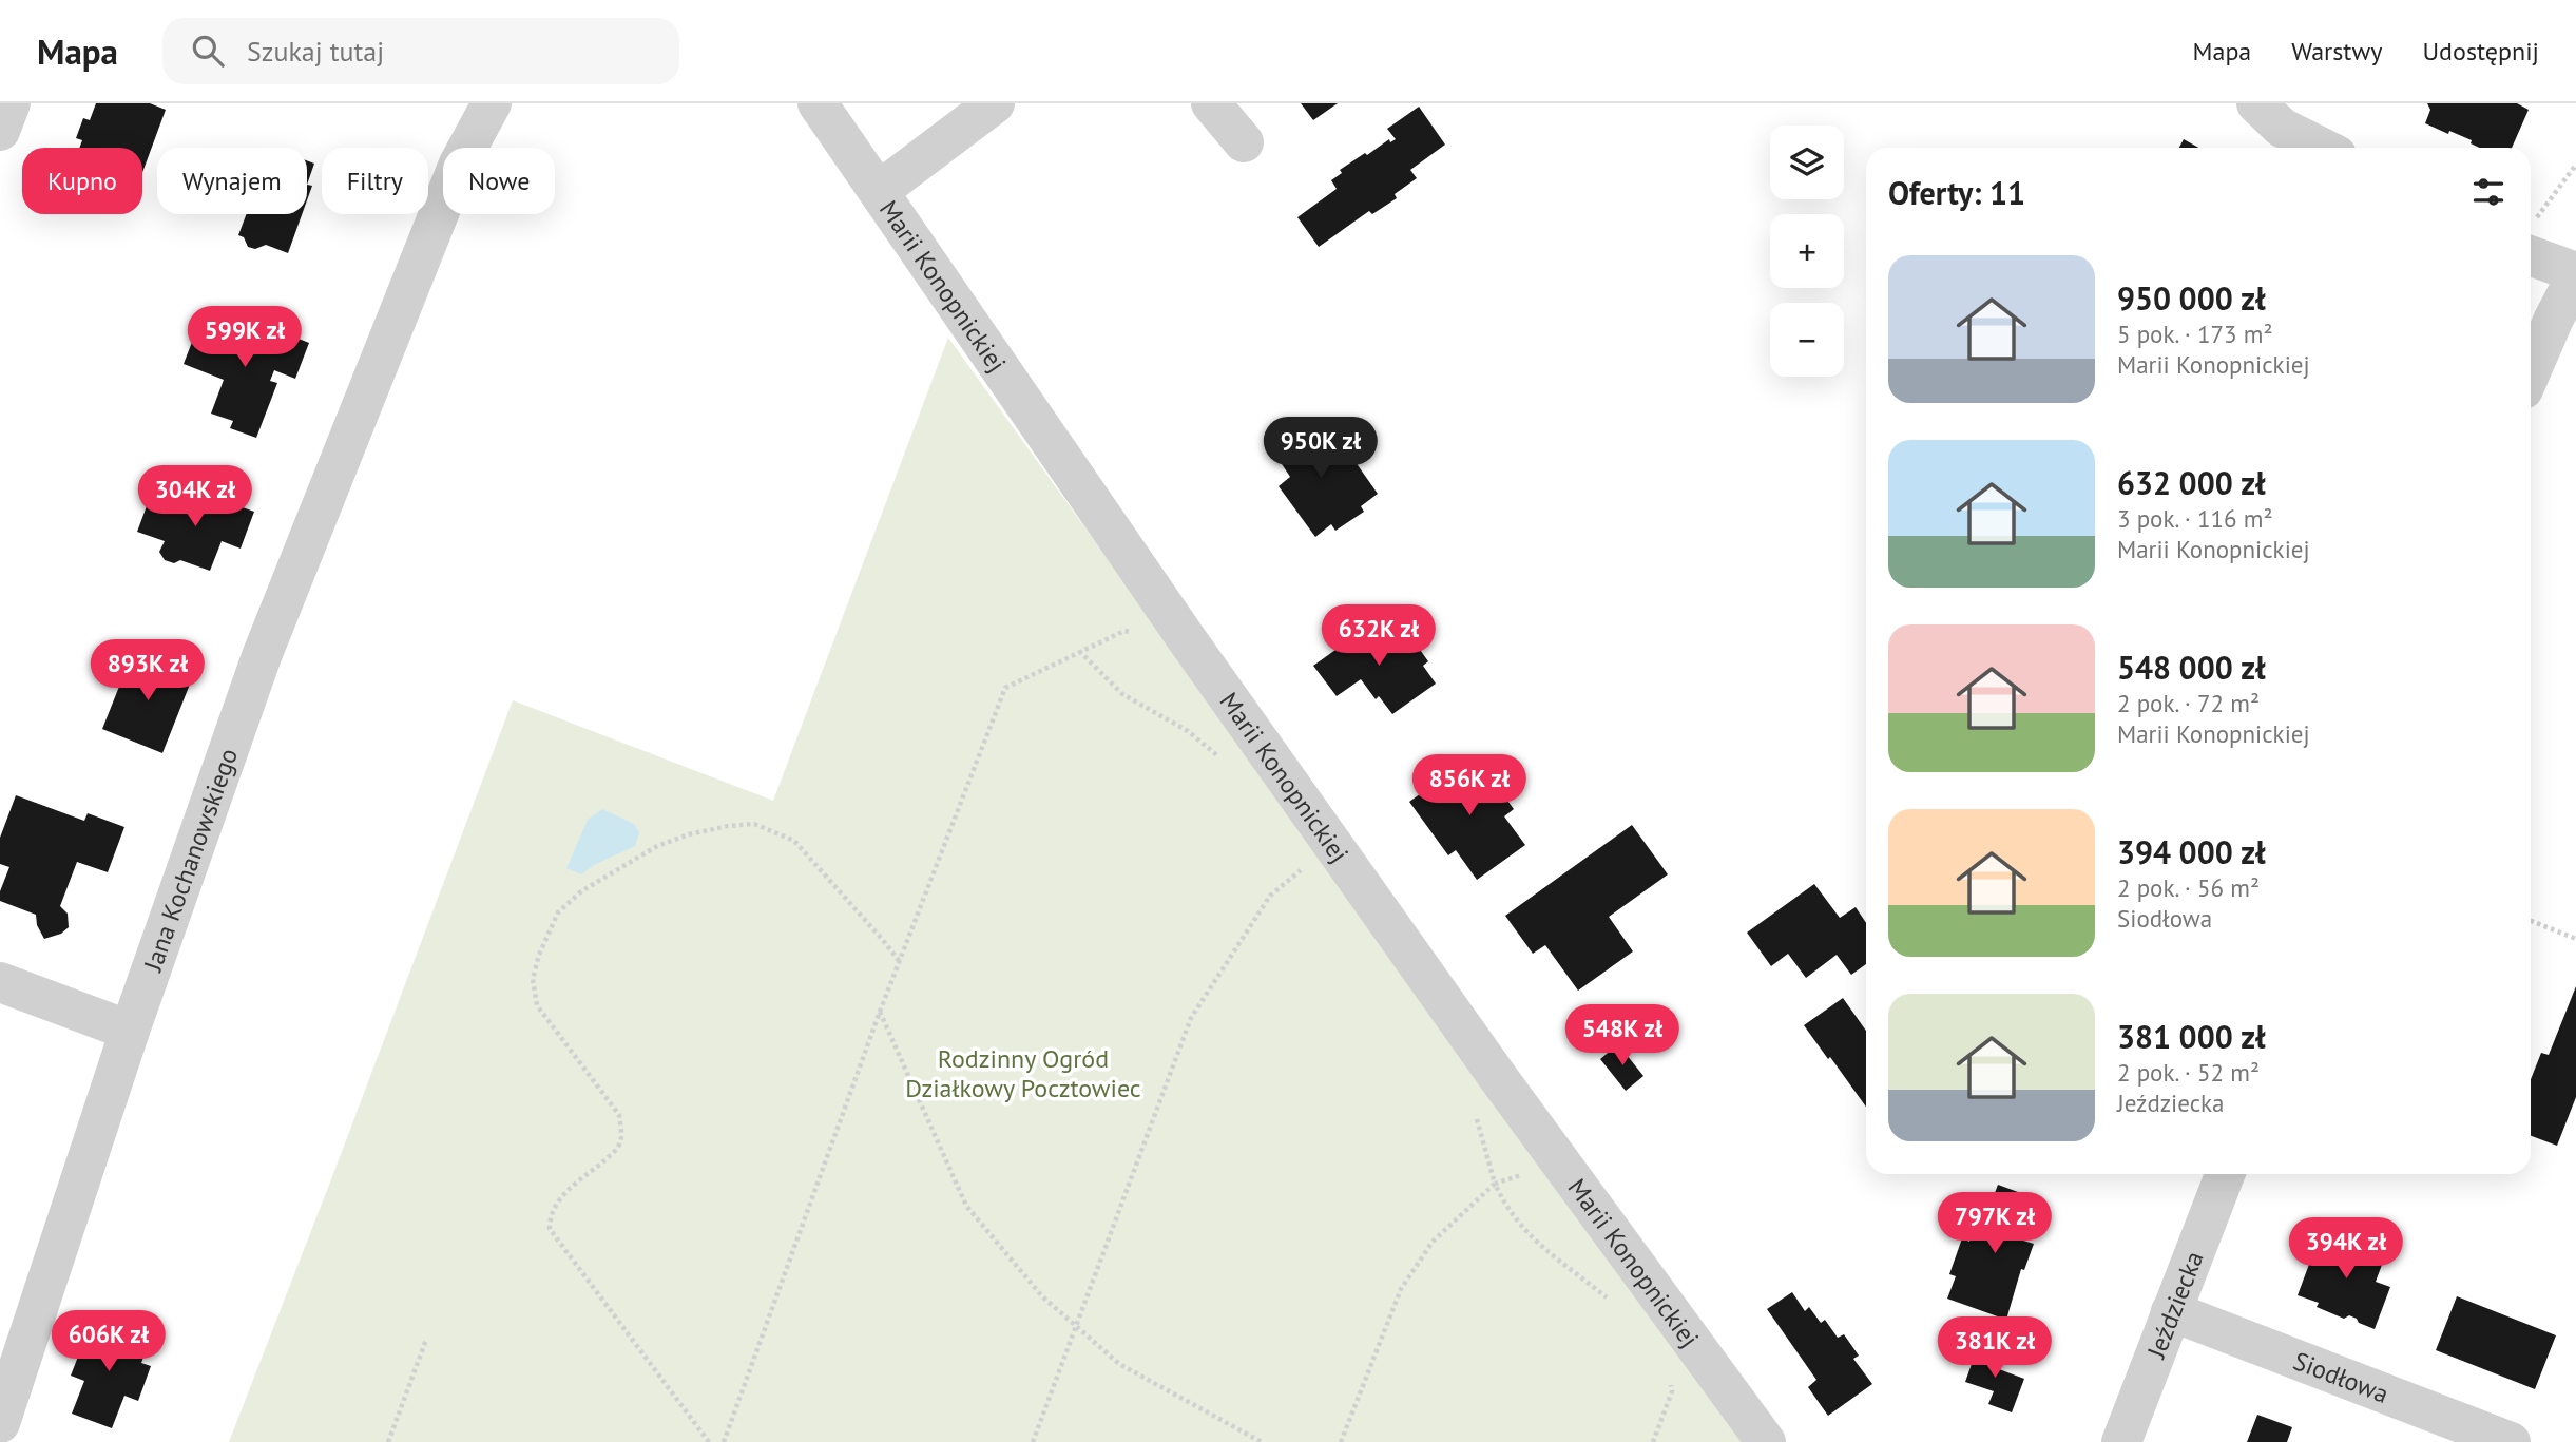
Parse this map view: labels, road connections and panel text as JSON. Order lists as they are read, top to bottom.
{
  "streets": {
    "street": [
      "Marii Konopnickiej",
      "Jana Kochanowskiego",
      "Jeździecka",
      "Siodłowa"
    ]
  },
  "crossings": [
    ["Jeździecka", "Siodłowa"]
  ],
  "parks": ["Rodzinny Ogród Działkowy Pocztowiec"],
  "page": {
    "header": "Mapa",
    "search": "Szukaj tutaj",
    "nav": ["Mapa", "Warstwy", "Udostępnij"],
    "map_buttons": ["+", "−"],
    "chip": [
      "Kupno",
      "Wynajem",
      "Filtry",
      "Nowe"
    ],
    "heading": "Oferty: 11",
    "list": [
      {
        "name": "950 000 zł",
        "note": "5 pok. · 173 m² · Marii Konopnickiej"
      },
      {
        "name": "632 000 zł",
        "note": "3 pok. · 116 m² · Marii Konopnickiej"
      },
      {
        "name": "548 000 zł",
        "note": "2 pok. · 72 m² · Marii Konopnickiej"
      },
      {
        "name": "394 000 zł",
        "note": "2 pok. · 56 m² · Siodłowa"
      },
      {
        "name": "381 000 zł",
        "note": "2 pok. · 52 m² · Jeździecka"
      }
    ],
    "price": [
      "599K zł",
      "950K zł",
      "304K zł",
      "632K zł",
      "893K zł",
      "856K zł",
      "548K zł",
      "797K zł",
      "394K zł",
      "606K zł",
      "381K zł"
    ]
  }
}
